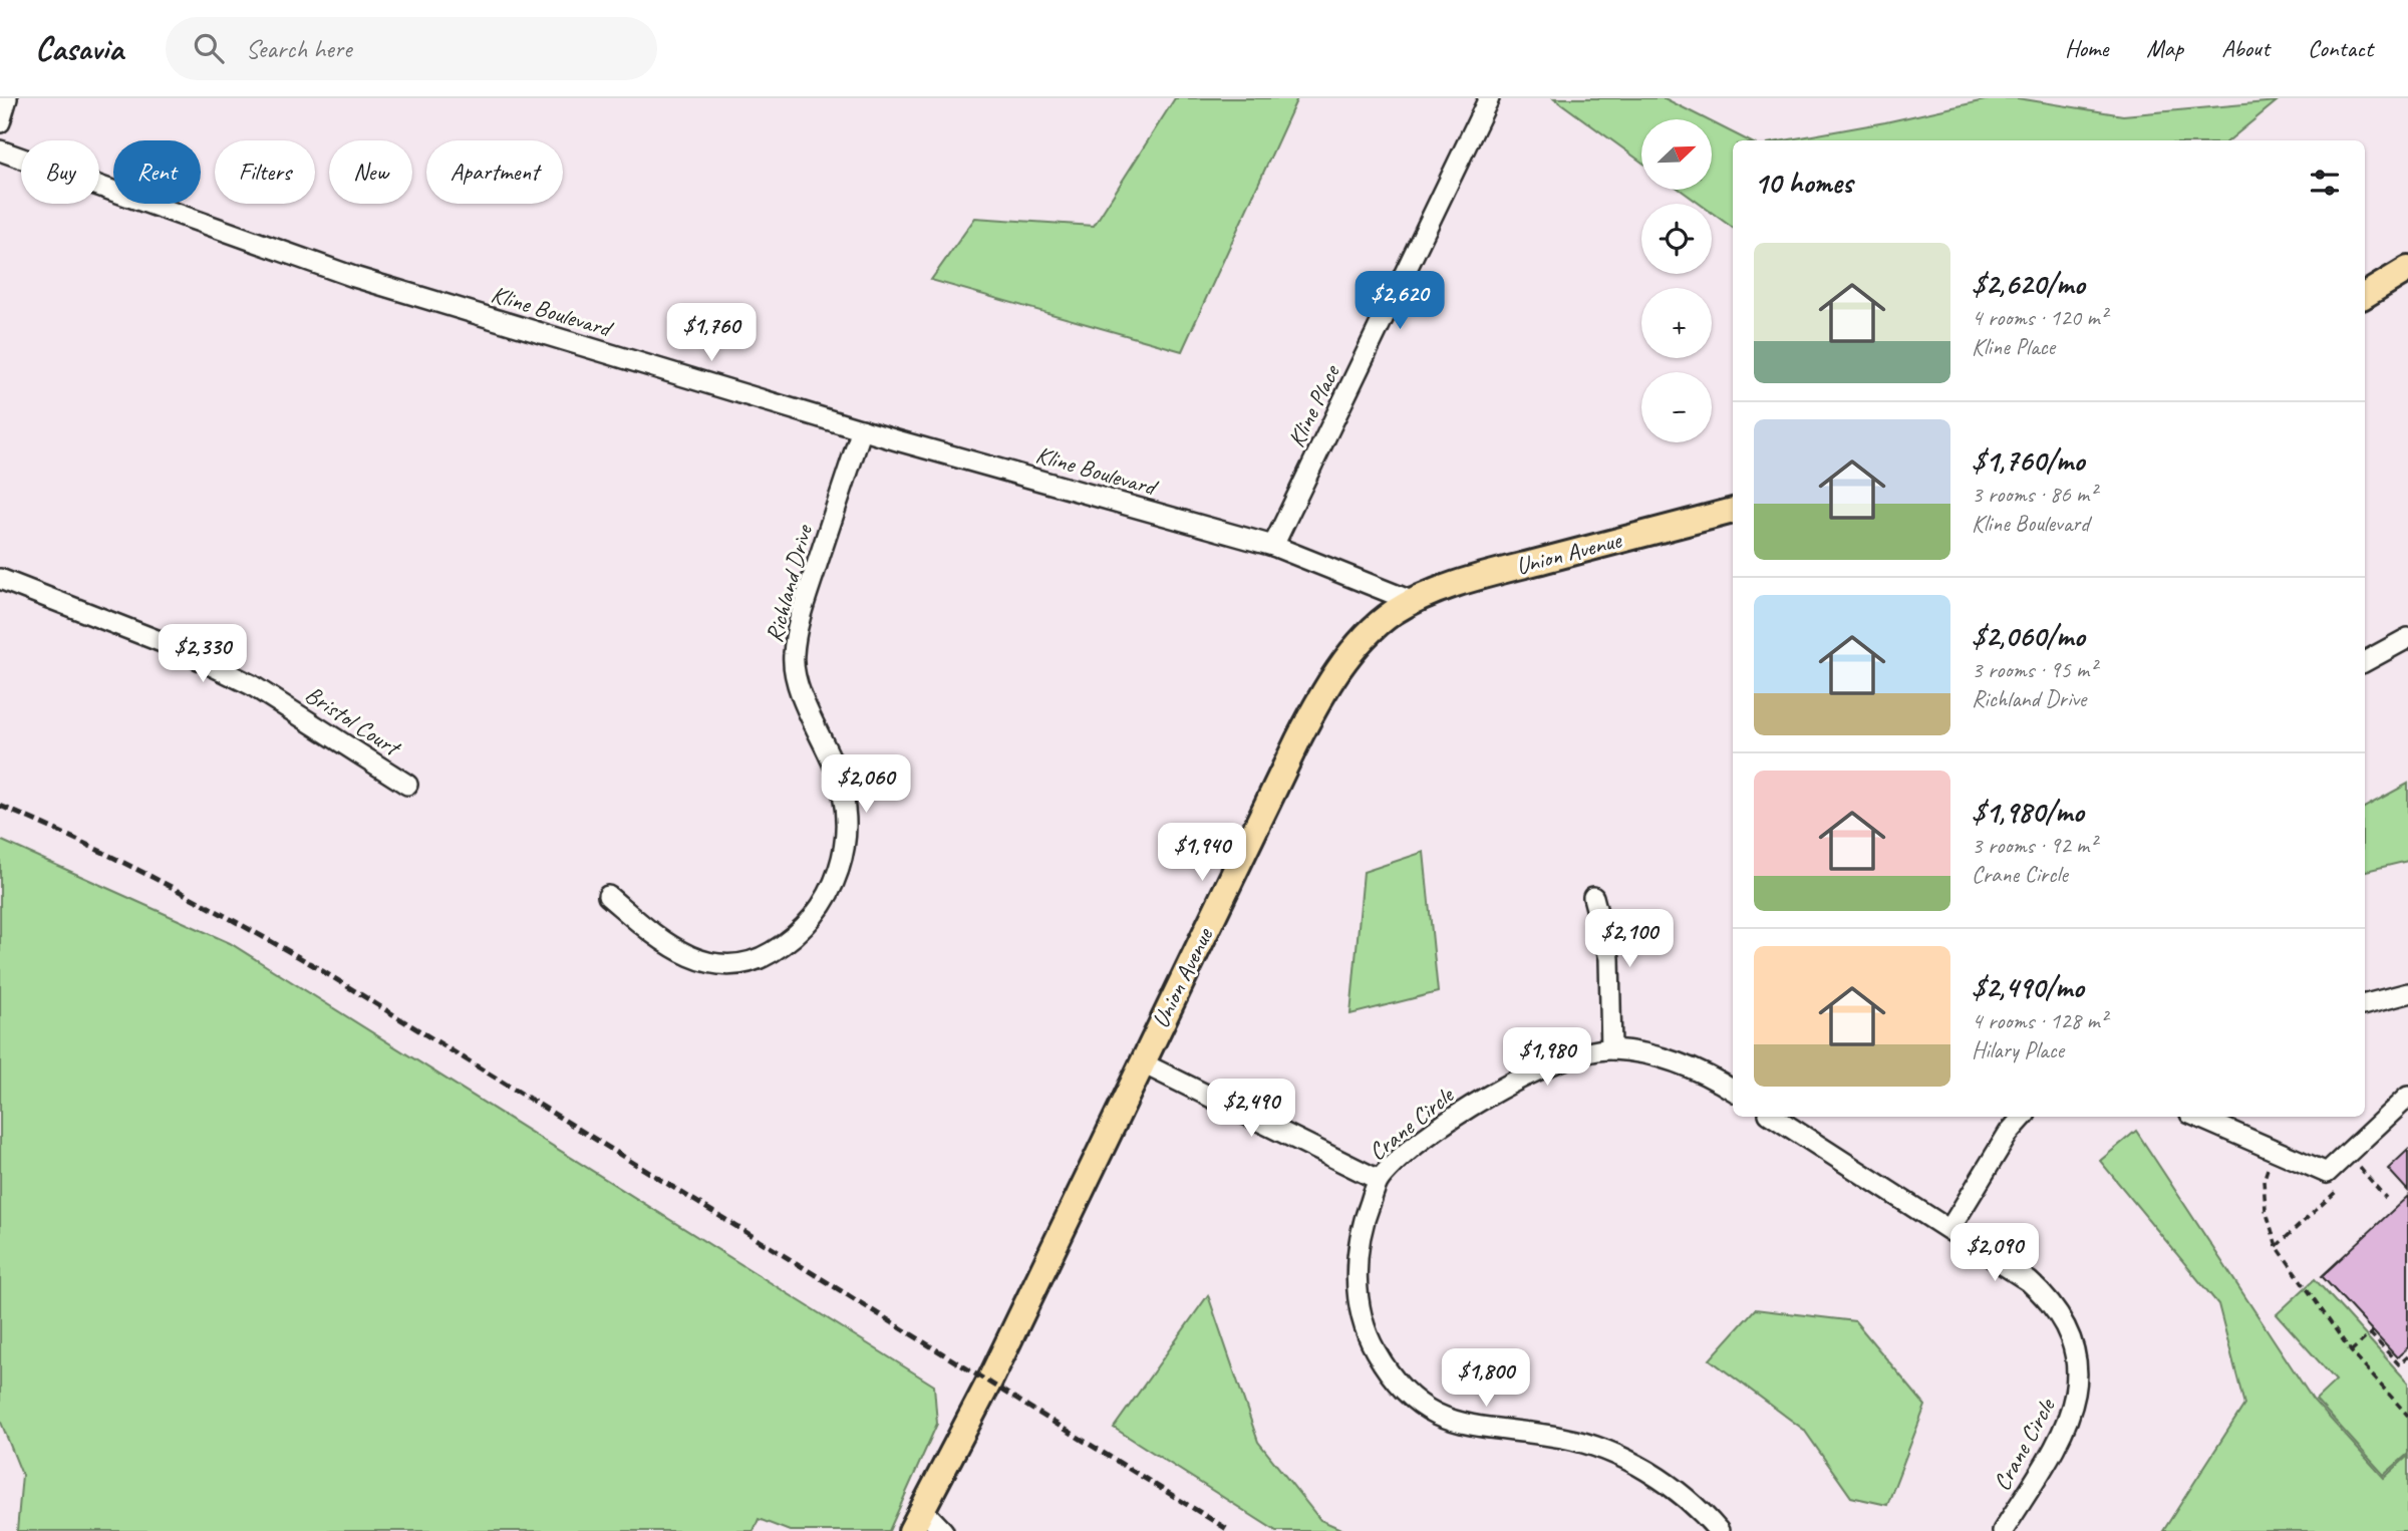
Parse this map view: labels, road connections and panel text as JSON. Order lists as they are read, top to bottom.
{
  "streets": {
    "main road": ["Union Avenue"],
    "street": [
      "Kline Boulevard",
      "Kline Place",
      "Richland Drive",
      "Bristol Court",
      "Crane Circle"
    ]
  },
  "crossings": [
    ["Kline Boulevard", "Kline Place"],
    ["Kline Boulevard", "Union Avenue"],
    ["Kline Boulevard", "Richland Drive"]
  ],
  "north": "top right",
  "page": {
    "header": "Casavia",
    "search": "Search here",
    "nav": [
      "Home",
      "Map",
      "About",
      "Contact"
    ],
    "map_buttons": ["+", "−"],
    "chip": [
      "Buy",
      "Rent",
      "Filters",
      "New",
      "Apartment"
    ],
    "heading": "10 homes",
    "list": [
      {
        "name": "$2,620/mo",
        "note": "4 rooms · 120 m² · Kline Place"
      },
      {
        "name": "$1,760/mo",
        "note": "3 rooms · 86 m² · Kline Boulevard"
      },
      {
        "name": "$2,060/mo",
        "note": "3 rooms · 95 m² · Richland Drive"
      },
      {
        "name": "$1,980/mo",
        "note": "3 rooms · 92 m² · Crane Circle"
      },
      {
        "name": "$2,490/mo",
        "note": "4 rooms · 128 m² · Hilary Place"
      }
    ],
    "price": [
      "$2,620",
      "$1,760",
      "$2,330",
      "$2,060",
      "$1,940",
      "$2,100",
      "$1,980",
      "$2,490",
      "$2,090",
      "$1,800"
    ]
  }
}
